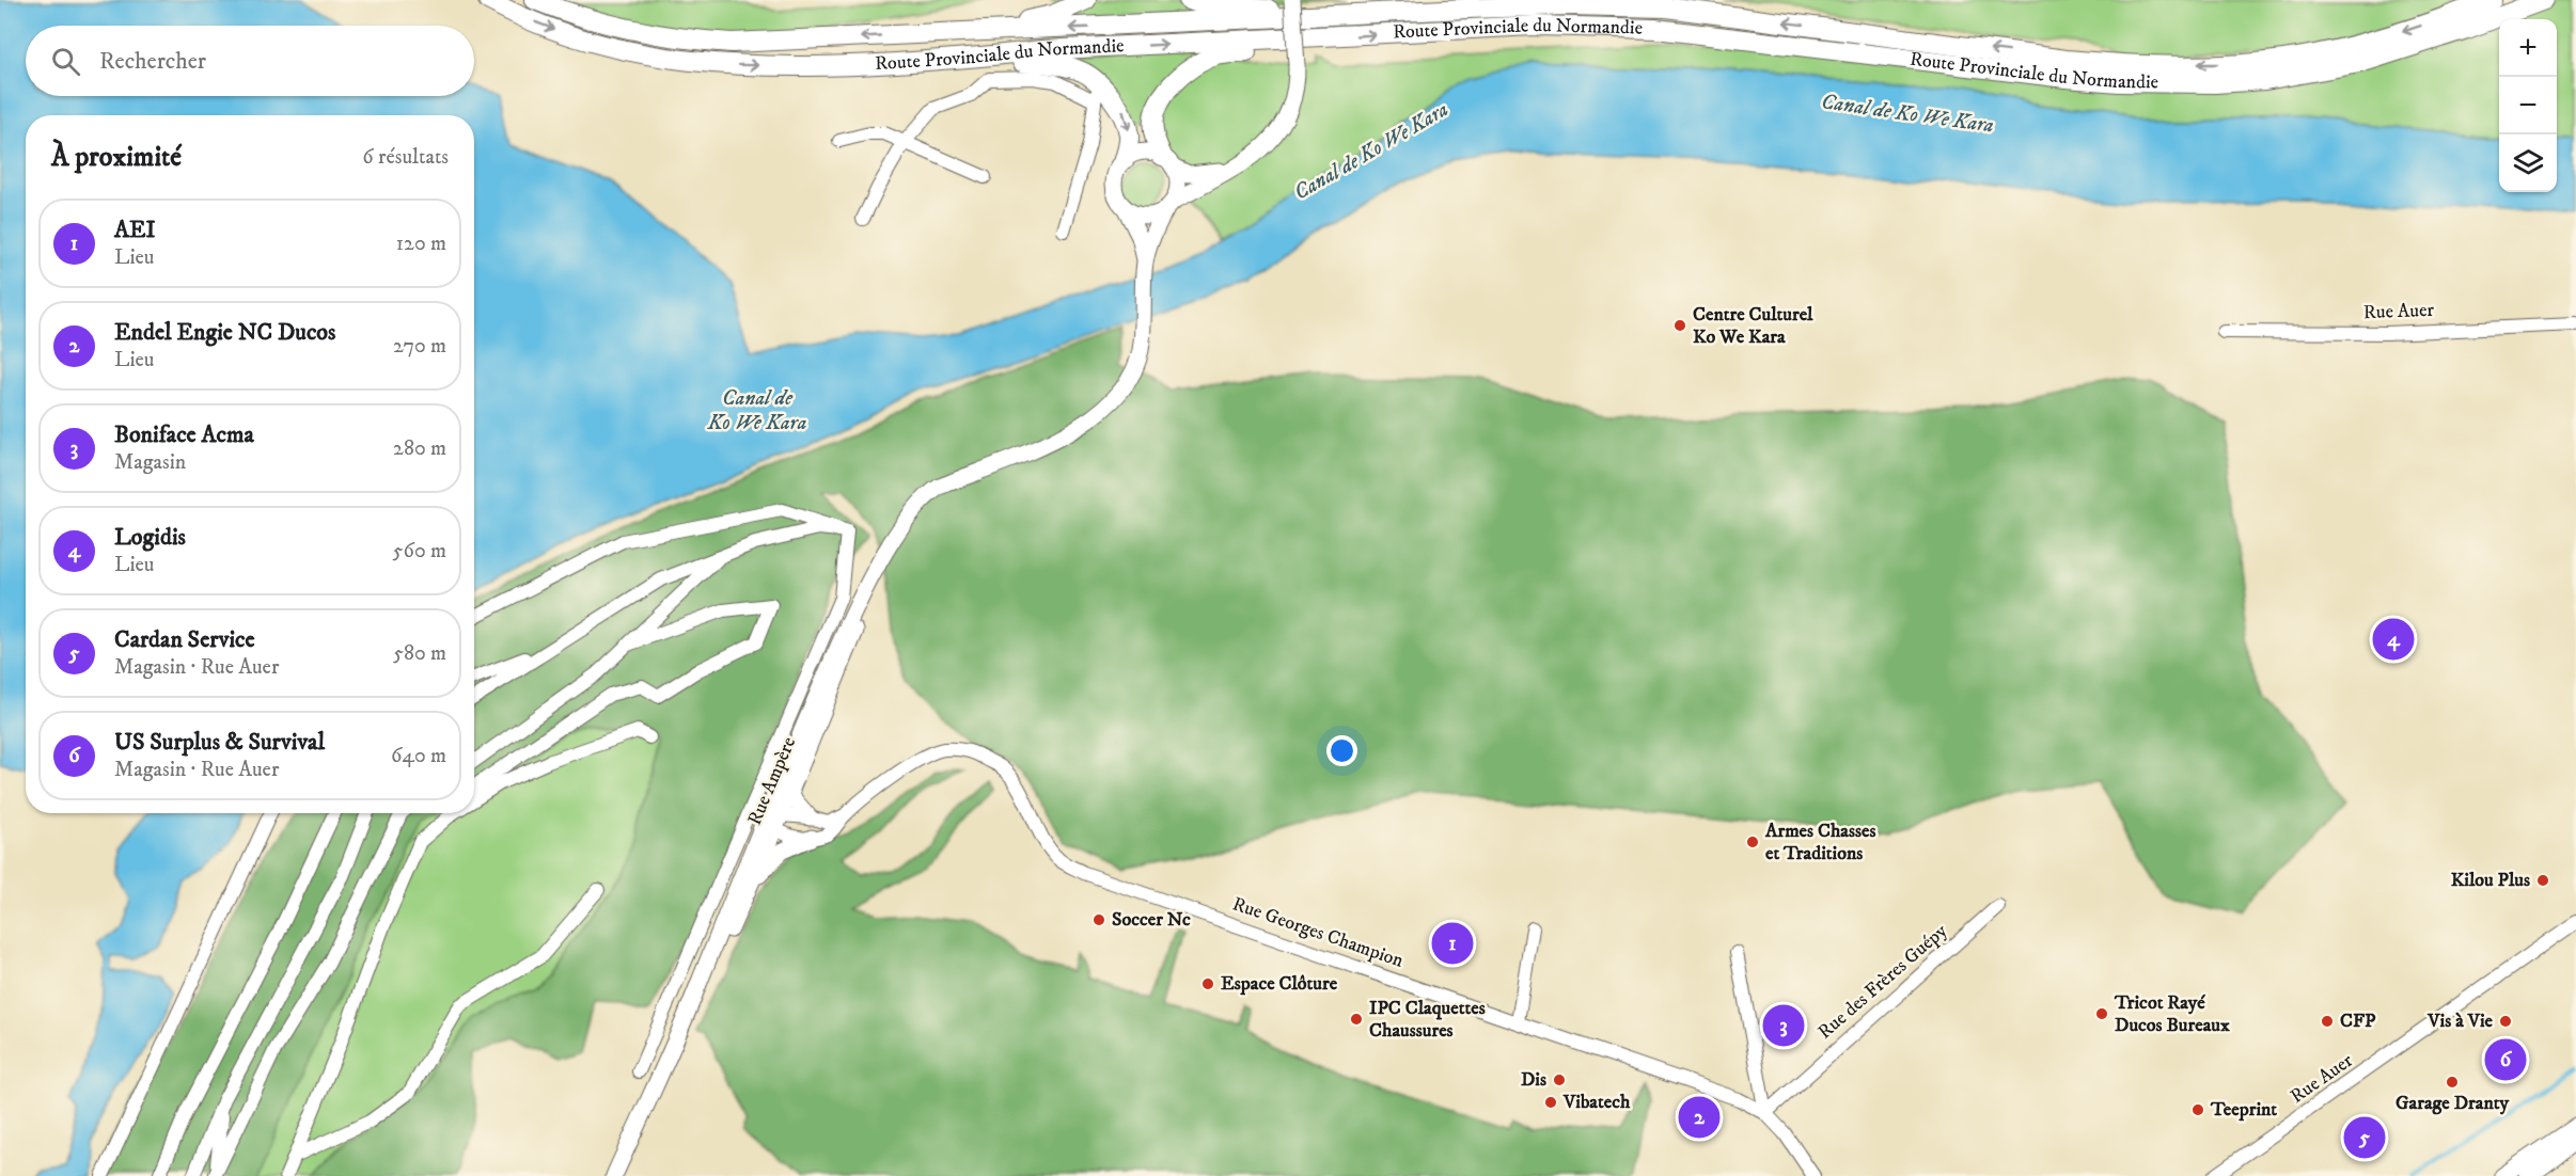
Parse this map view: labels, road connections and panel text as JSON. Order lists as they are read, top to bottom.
{
  "streets": {
    "highway": ["Route Provinciale du Normandie"],
    "main road": ["Rue Ampère"],
    "street": ["Rue Auer", "Rue Georges Champion", "Rue des Frères Guépy"]
  },
  "crossings": [
    ["Rue Georges Champion", "Rue des Frères Guépy"]
  ],
  "water": ["Canal de Ko We Kara"],
  "places": [
    "Centre Culturel Ko We Kara",
    "Armes Chasses et Traditions",
    "Kilou Plus",
    "Soccer Nc",
    "Espace Clôture",
    "Tricot Rayé Ducos Bureaux",
    "IPC Claquettes Chaussures",
    "CFP",
    "Vis à Vie",
    "Dis",
    "Garage Dranty",
    "Vibatech",
    "Teeprint"
  ],
  "page": {
    "map_buttons": ["+", "−"],
    "search": "Rechercher",
    "heading": ["À proximité", "6 résultats"],
    "list": [
      {
        "mark": "1",
        "name": "AEI",
        "note": "Lieu",
        "value": "120 m"
      },
      {
        "mark": "2",
        "name": "Endel Engie NC Ducos",
        "note": "Lieu",
        "value": "270 m"
      },
      {
        "mark": "3",
        "name": "Boniface Acma",
        "note": "Magasin",
        "value": "280 m"
      },
      {
        "mark": "4",
        "name": "Logidis",
        "note": "Lieu",
        "value": "560 m"
      },
      {
        "mark": "5",
        "name": "Cardan Service",
        "note": "Magasin · Rue Auer",
        "value": "580 m"
      },
      {
        "mark": "6",
        "name": "US Surplus & Survival",
        "note": "Magasin · Rue Auer",
        "value": "640 m"
      }
    ],
    "pins": [
      "4",
      "1",
      "3",
      "6",
      "2",
      "5"
    ]
  }
}
